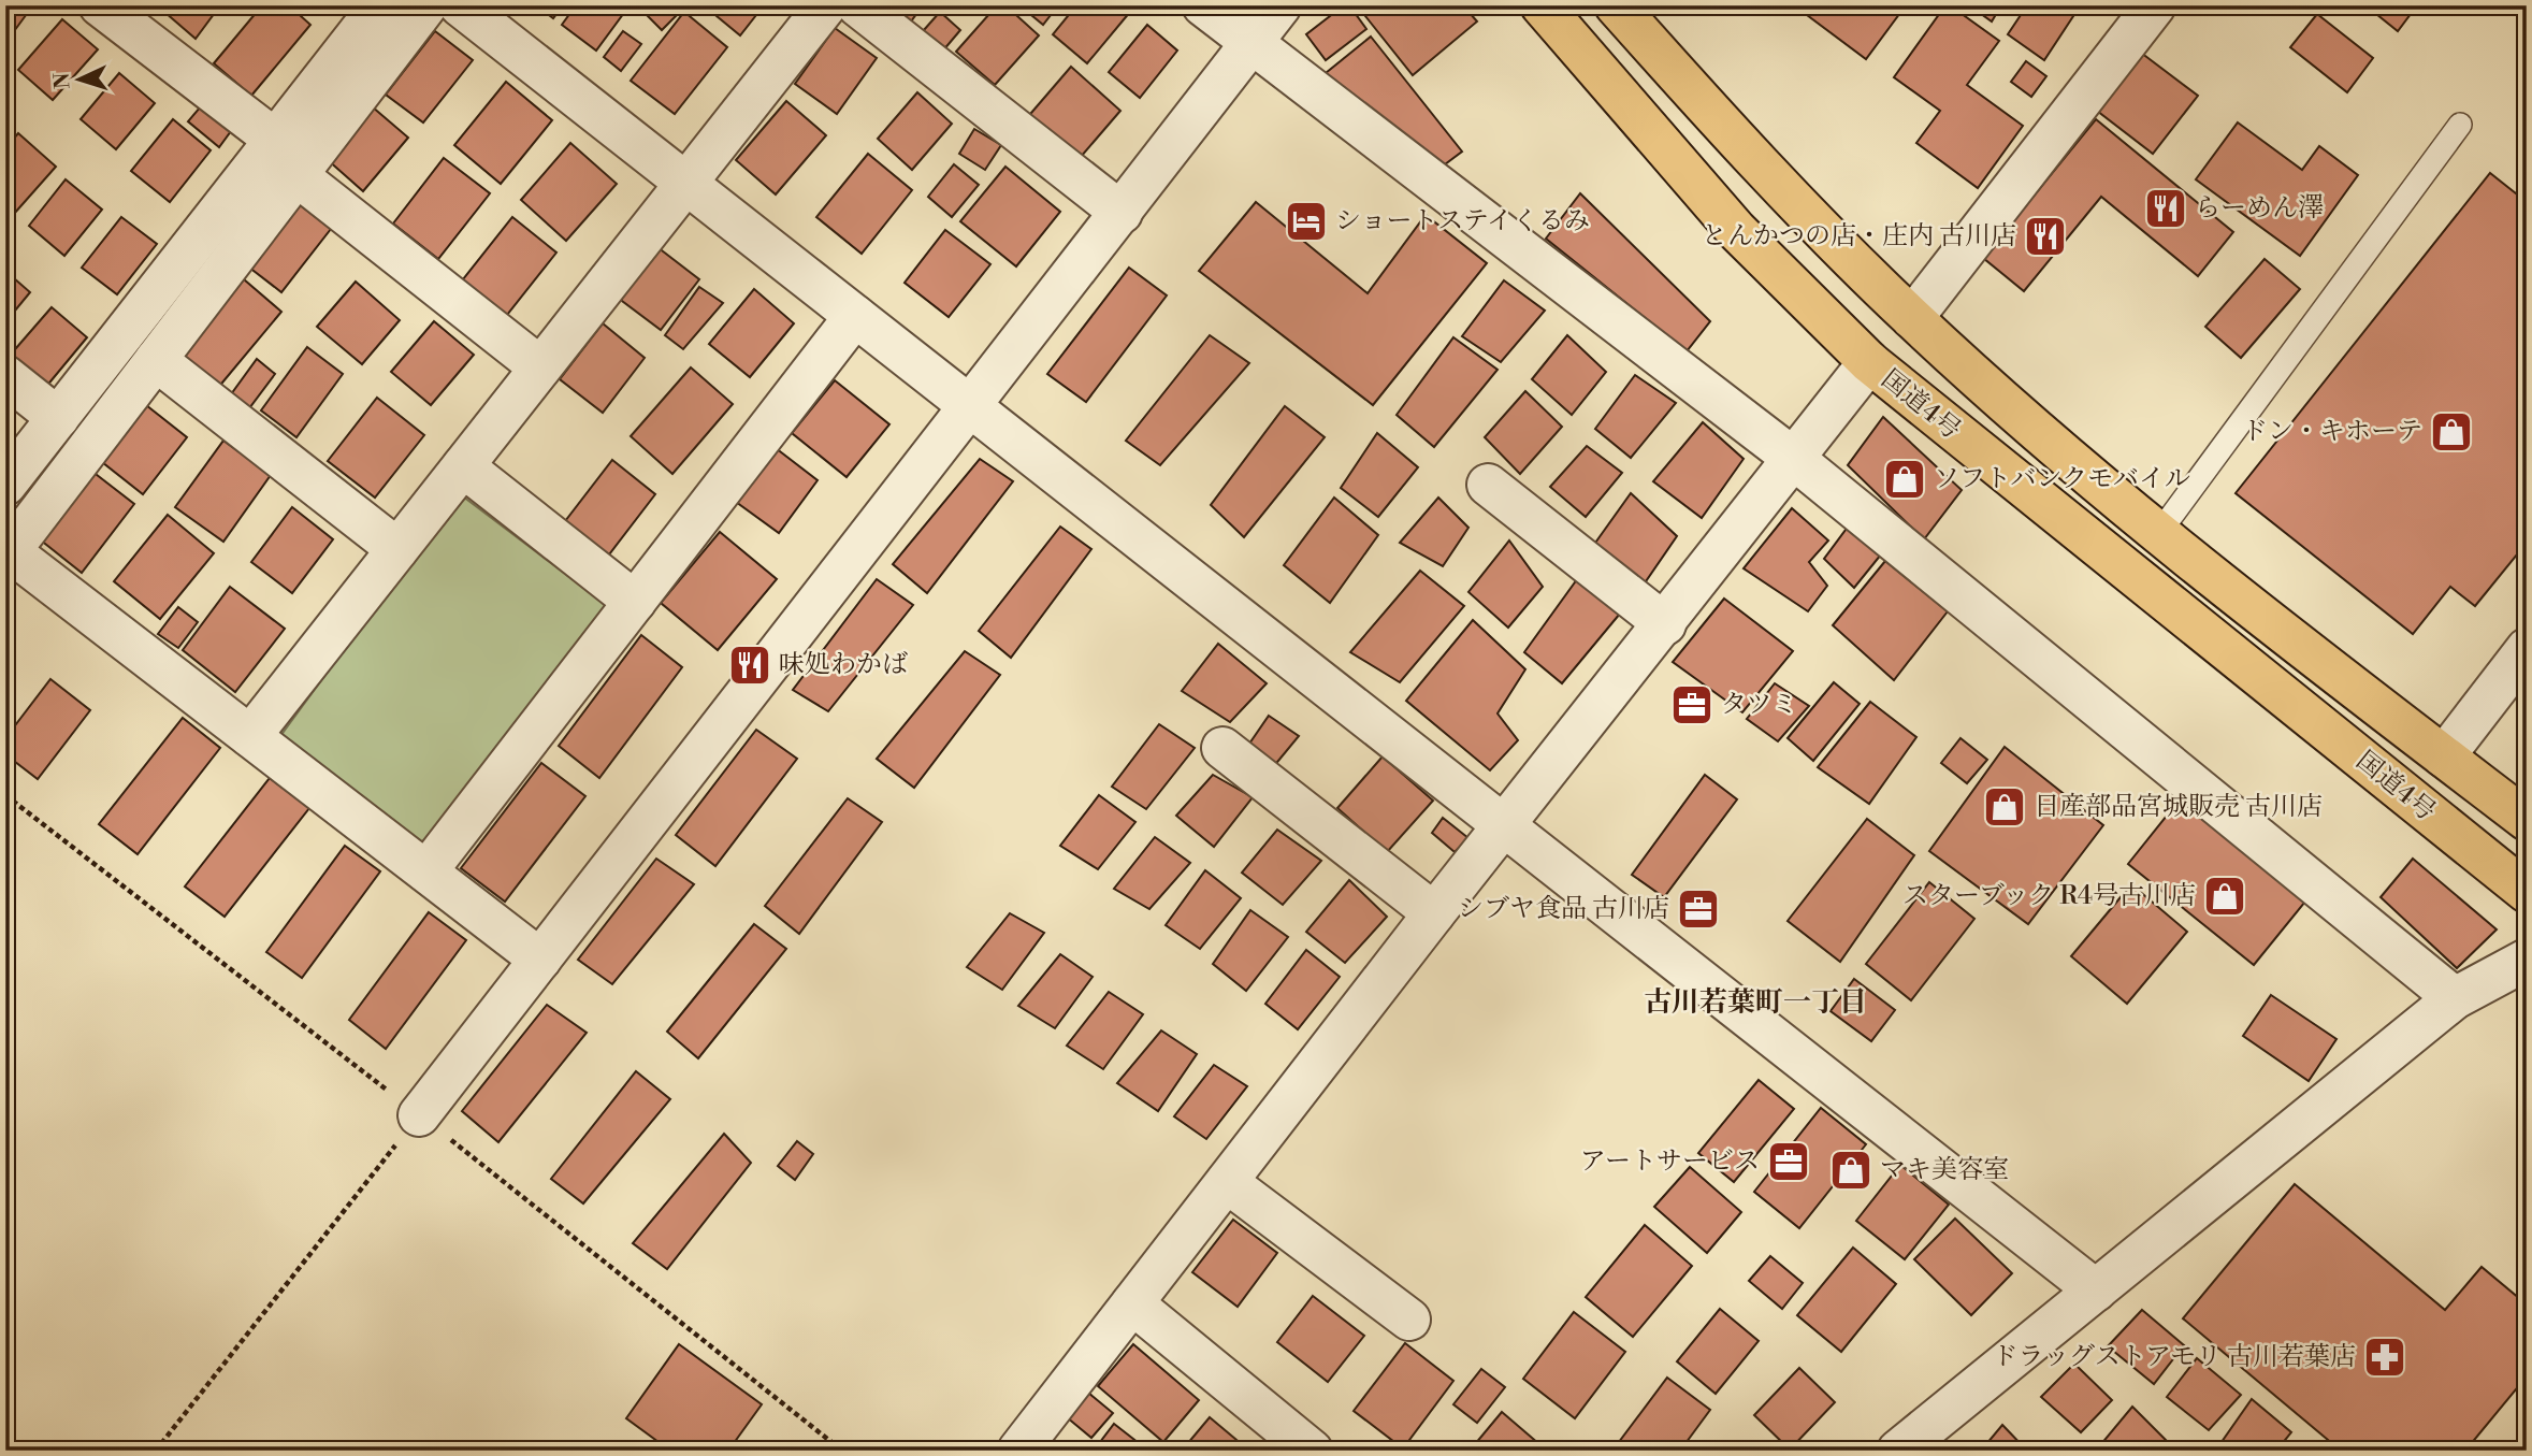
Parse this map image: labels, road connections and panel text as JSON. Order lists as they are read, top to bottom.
{
  "streets": {
    "highway": ["国道4号"]
  },
  "districts": ["古川若葉町一丁目"],
  "places": {
    "restaurant": ["らーめん澤", "とんかつの店・庄内 古川店", "味処わかば"],
    "hotel": ["ショートステイくるみ"],
    "shop": [
      "ドン・キホーテ",
      "ソフトバンクモバイル",
      "日産部品宮城販売 古川店",
      "スターブック R4号古川店",
      "マキ美容室"
    ],
    "office": ["タツミ", "シブヤ食品 古川店", "アートサービス"],
    "pharmacy": ["ドラッグストアモリ 古川若葉店"]
  },
  "north": "left"
}
